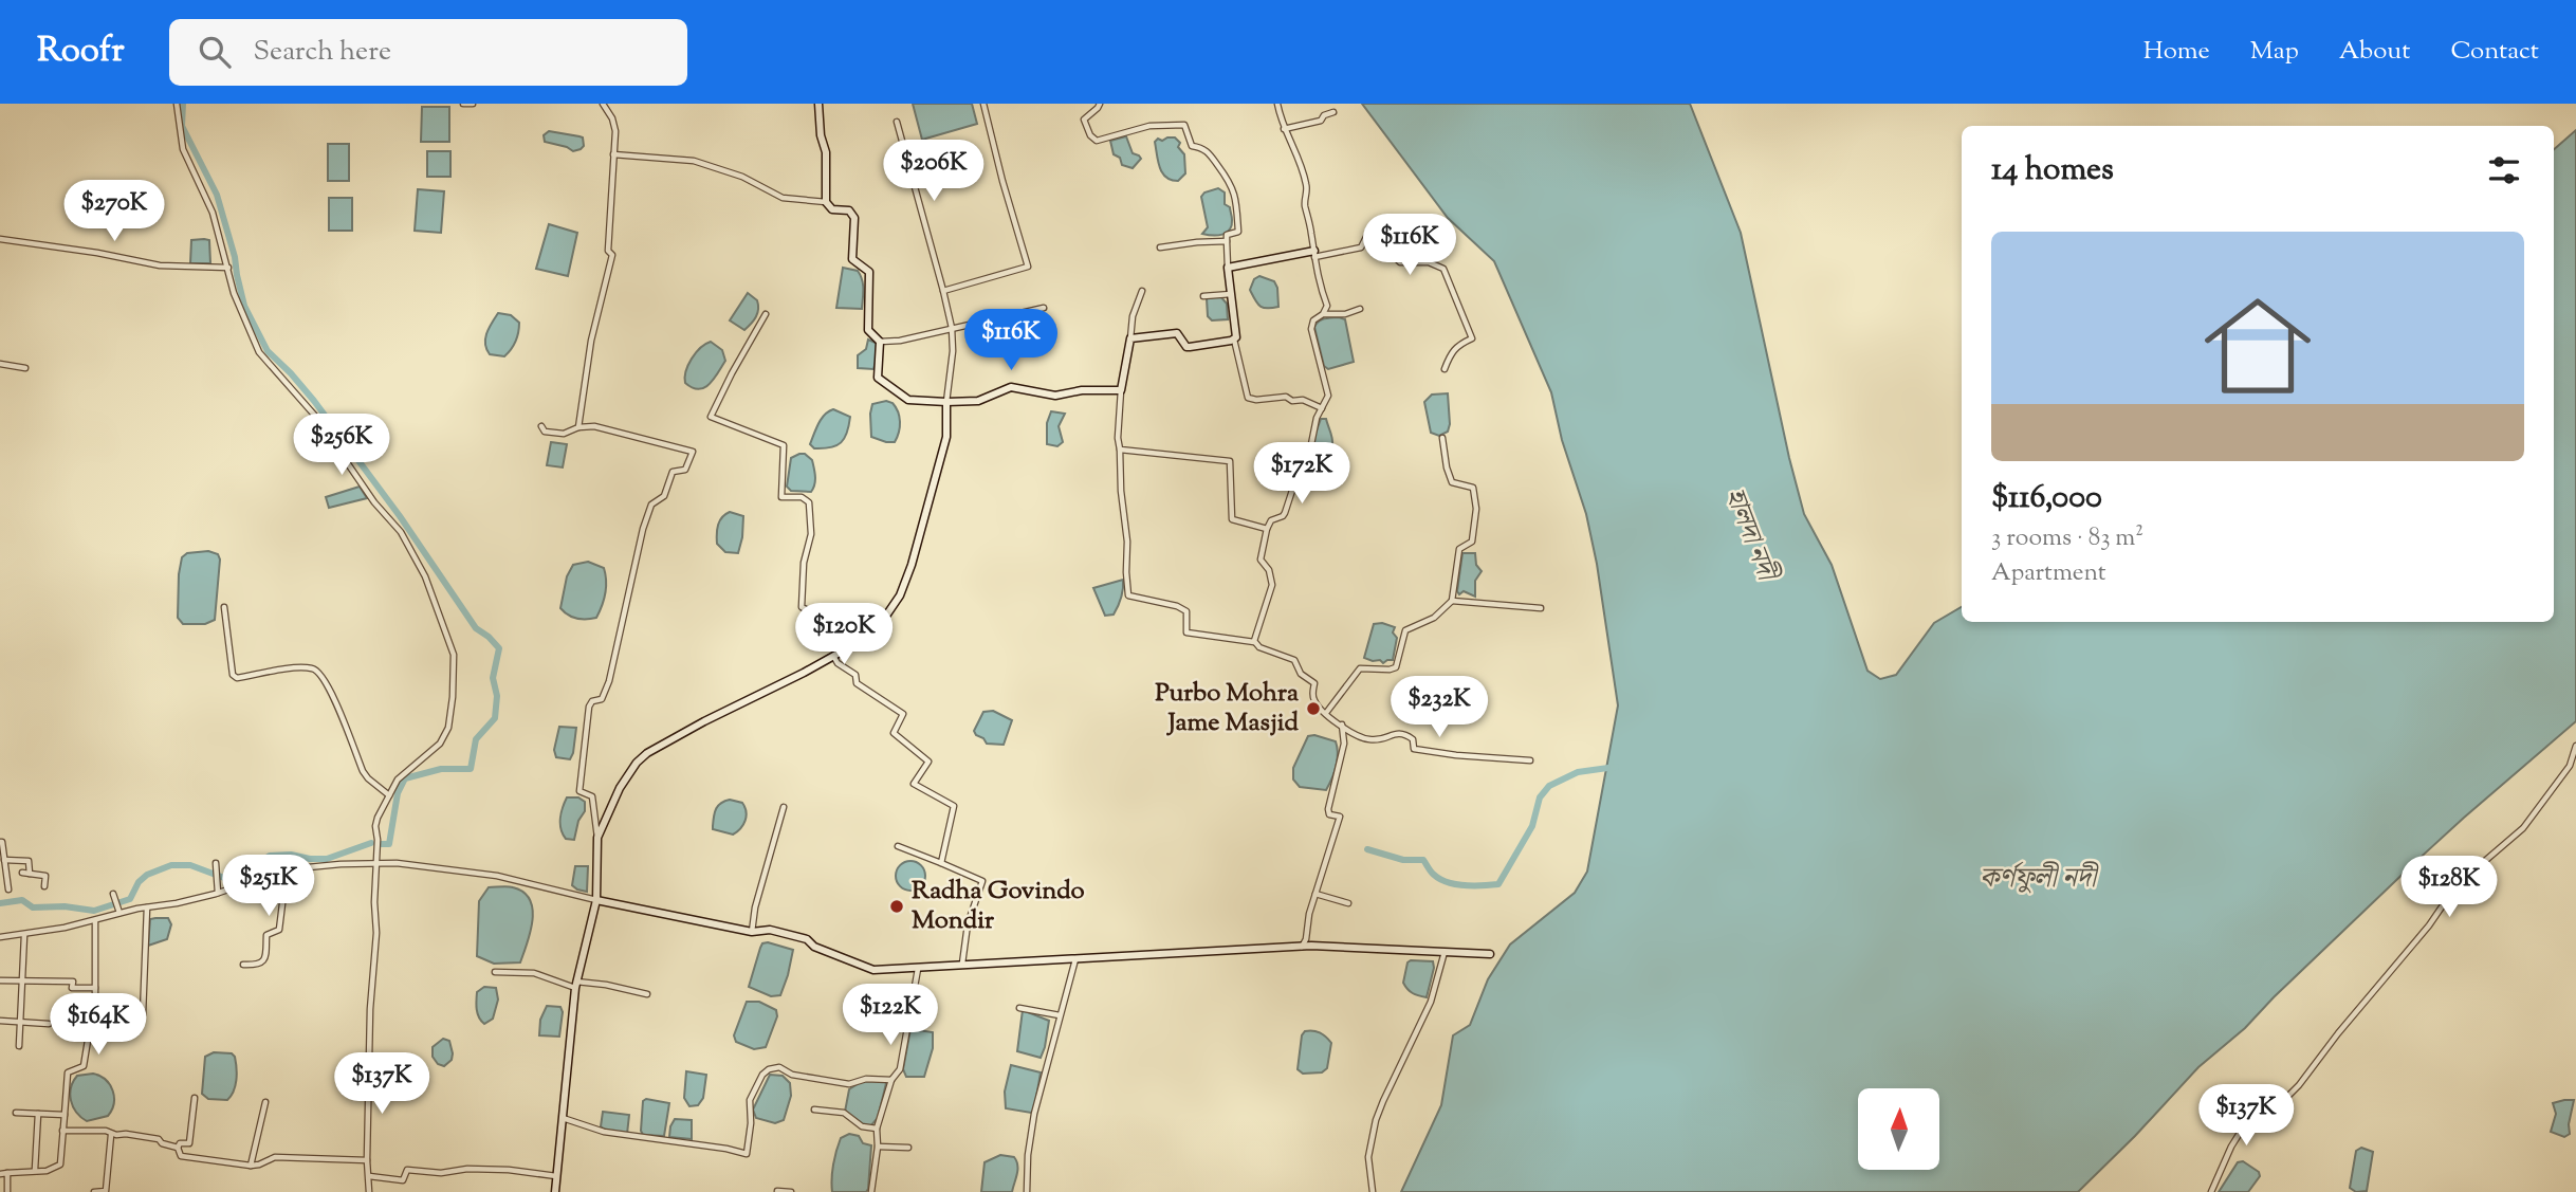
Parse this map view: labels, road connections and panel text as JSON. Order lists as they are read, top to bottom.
{
  "water": ["হালদা নদী", "কর্ণফুলী নদী"],
  "places": ["Purbo Mohra Jame Masjid", "Radha Govindo Mondir"],
  "north": "top",
  "page": {
    "header": "Roofr",
    "search": "Search here",
    "nav": [
      "Home",
      "Map",
      "About",
      "Contact"
    ],
    "heading": "14 homes",
    "price": [
      "$206K",
      "$270K",
      "$116K",
      "$116K",
      "$256K",
      "$172K",
      "$120K",
      "$232K",
      "$251K",
      "$128K",
      "$122K",
      "$164K",
      "$137K",
      "$137K"
    ],
    "list": [
      {
        "name": "$116,000",
        "note": "3 rooms · 83 m² · Apartment"
      }
    ]
  }
}
